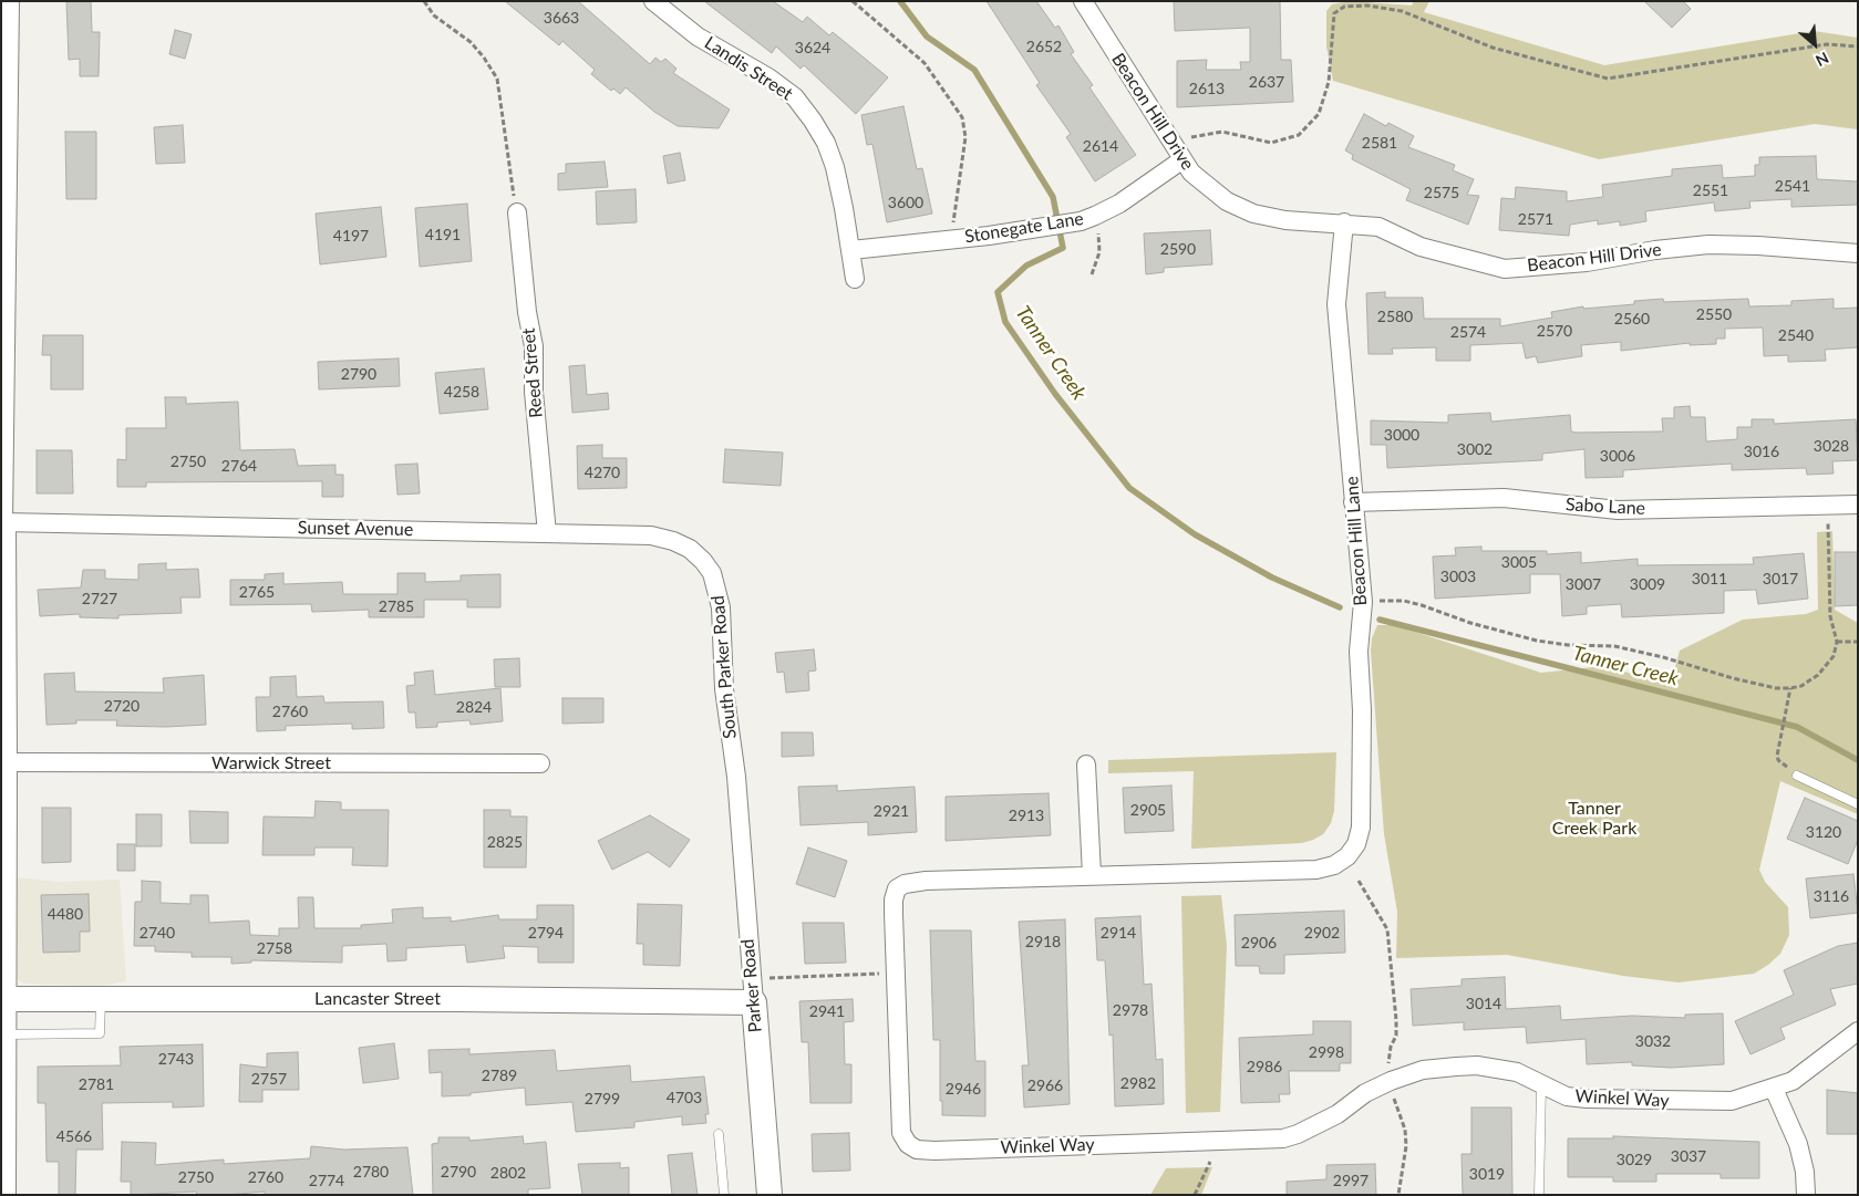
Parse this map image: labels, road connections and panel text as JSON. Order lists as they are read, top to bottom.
{
  "streets": {
    "street": [
      "Landis Street",
      "Beacon Hill Drive",
      "Stonegate Lane",
      "Reed Street",
      "Sabo Lane",
      "Sunset Avenue",
      "Beacon Hill Lane",
      "South Parker Road",
      "Warwick Street",
      "Parker Road",
      "Lancaster Street",
      "Winkel Way"
    ]
  },
  "crossings": [
    ["Landis Street", "Stonegate Lane"],
    ["Beacon Hill Drive", "Stonegate Lane"],
    ["Beacon Hill Drive", "Beacon Hill Lane"],
    ["Reed Street", "Sunset Avenue"],
    ["Sabo Lane", "Beacon Hill Lane"],
    ["Sunset Avenue", "South Parker Road"],
    ["Beacon Hill Lane", "Winkel Way"],
    ["South Parker Road", "Parker Road"],
    ["Parker Road", "Lancaster Street"]
  ],
  "water": ["Tanner Creek"],
  "parks": ["Tanner Creek Park"],
  "house_numbers": [
    "3663",
    "2652",
    "3624",
    "2637",
    "2613",
    "2581",
    "2614",
    "2541",
    "2551",
    "2575",
    "3600",
    "2571",
    "4191",
    "4197",
    "2590",
    "2550",
    "2580",
    "2560",
    "2570",
    "2574",
    "2540",
    "2790",
    "4258",
    "3000",
    "3028",
    "3002",
    "3016",
    "3006",
    "2750",
    "2764",
    "4270",
    "3005",
    "3003",
    "3011",
    "3017",
    "3007",
    "3009",
    "2765",
    "2727",
    "2785",
    "2720",
    "2824",
    "2760",
    "2905",
    "2921",
    "2913",
    "3120",
    "2825",
    "3116",
    "4480",
    "2740",
    "2794",
    "2914",
    "2902",
    "2918",
    "2906",
    "2758",
    "3014",
    "2978",
    "2941",
    "3032",
    "2998",
    "2743",
    "2986",
    "2789",
    "2757",
    "2982",
    "2781",
    "2966",
    "2946",
    "4703",
    "2799",
    "4566",
    "3037",
    "3029",
    "2780",
    "2790",
    "2802",
    "3019",
    "2750",
    "2760",
    "2774",
    "2997"
  ],
  "north": "bottom right"
}
